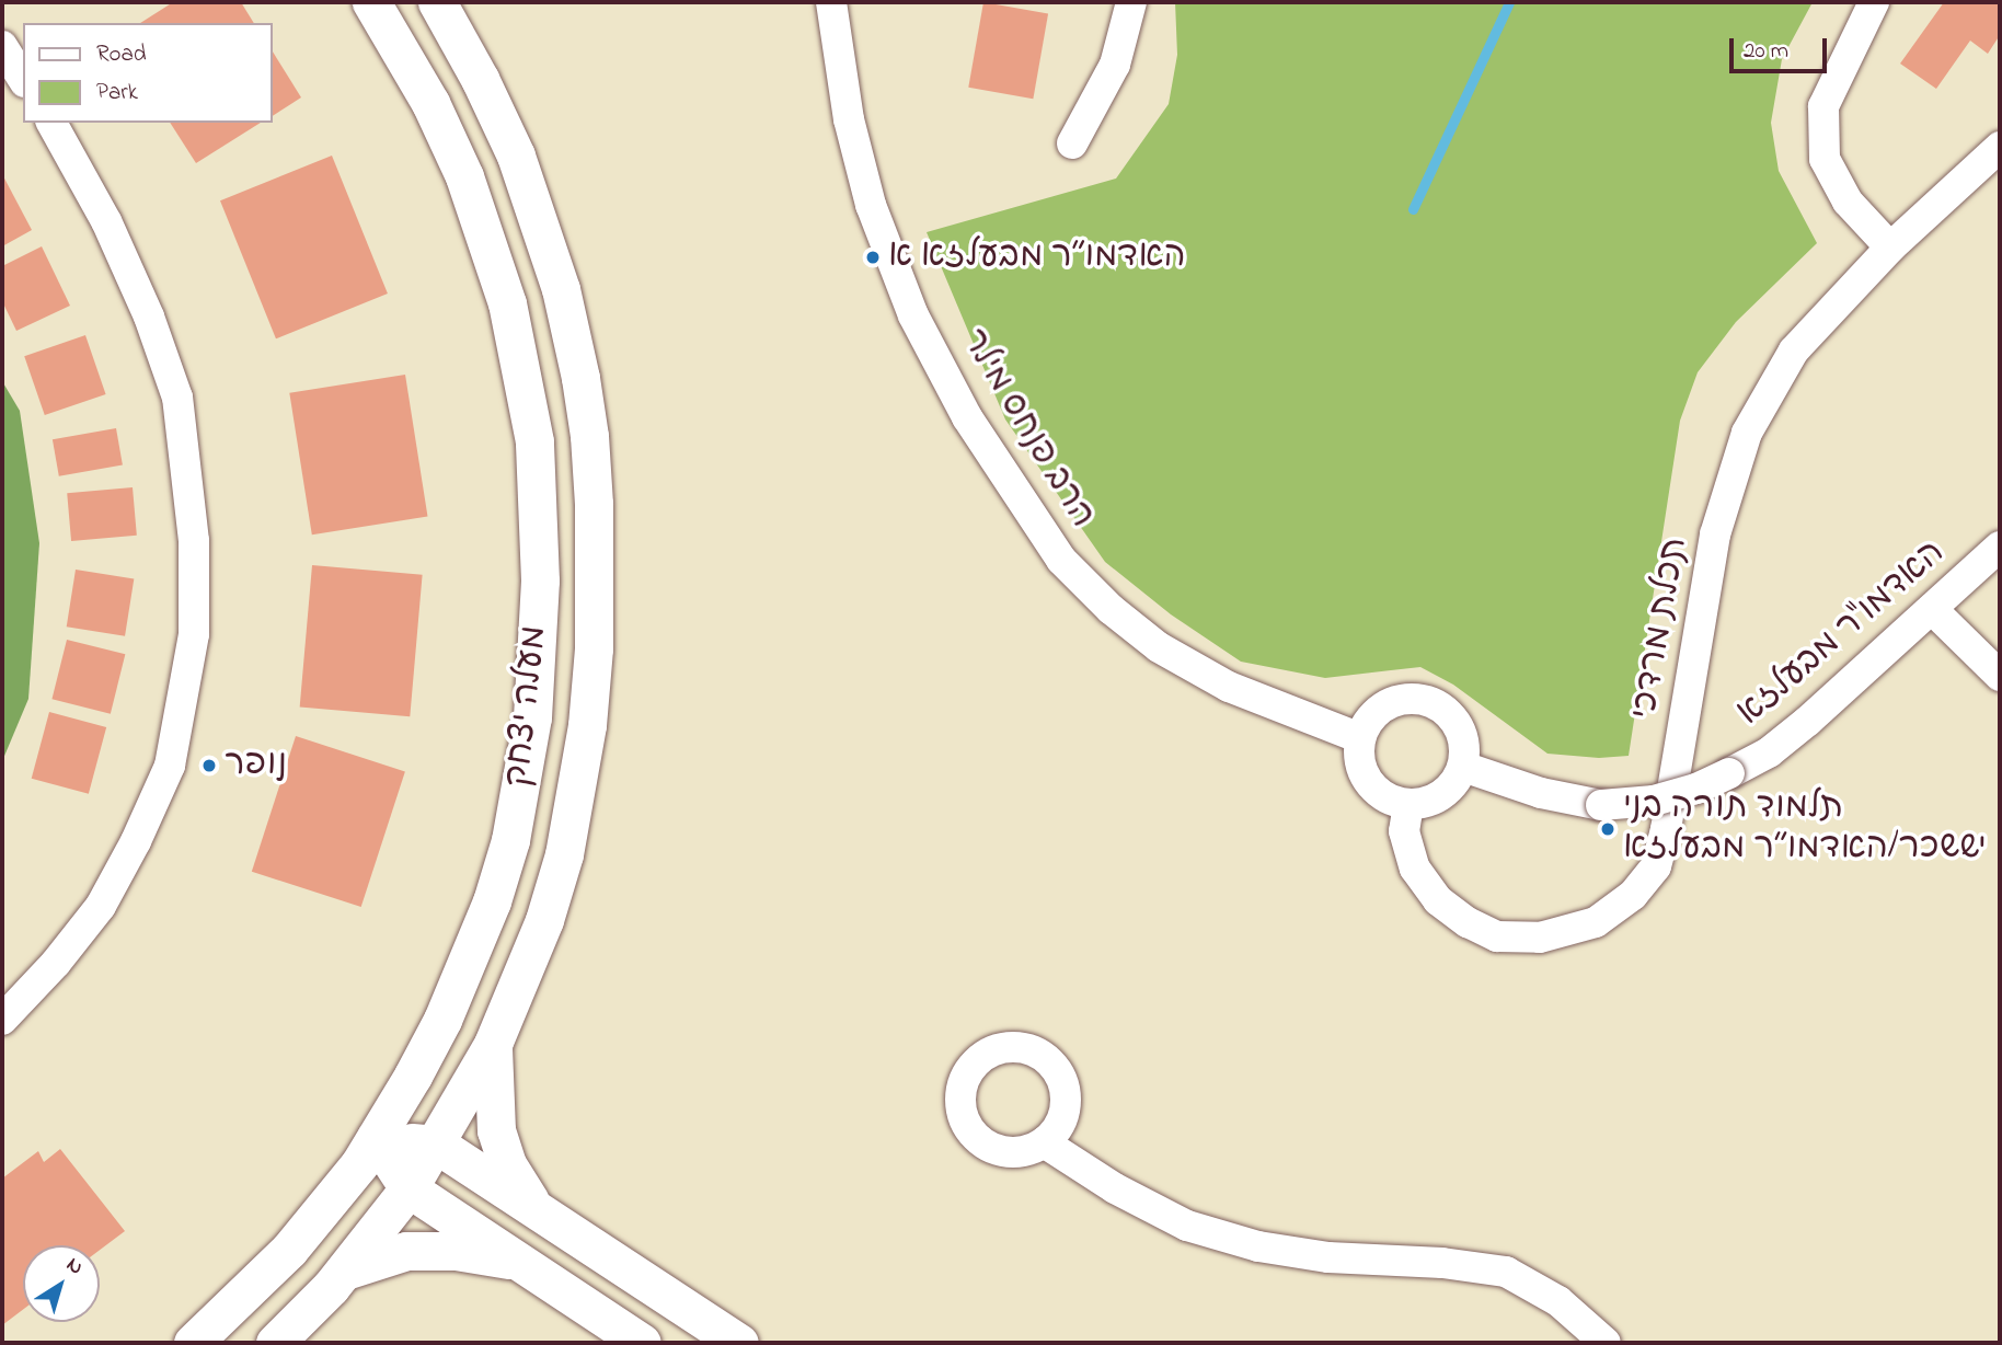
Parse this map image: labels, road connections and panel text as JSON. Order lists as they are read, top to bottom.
{
  "streets": {
    "street": [
      "הרב פנחס מילר",
      "תכלת מרדכי",
      "האדמו\"ר מבעלזא",
      "מעלה יצחק"
    ]
  },
  "crossings": [
    ["הרב פנחס מילר", "תכלת מרדכי"],
    ["הרב פנחס מילר", "האדמו\"ר מבעלזא"],
    ["תכלת מרדכי", "האדמו\"ר מבעלזא"]
  ],
  "places": ["האדמו״ר מבעלזא א", "נופר", "תלמוד תורה בני יששכר/האדמו״ר מבעלזא"],
  "legend": ["Road", "Park"],
  "scale_bar": "20 m",
  "north": "top right"
}
